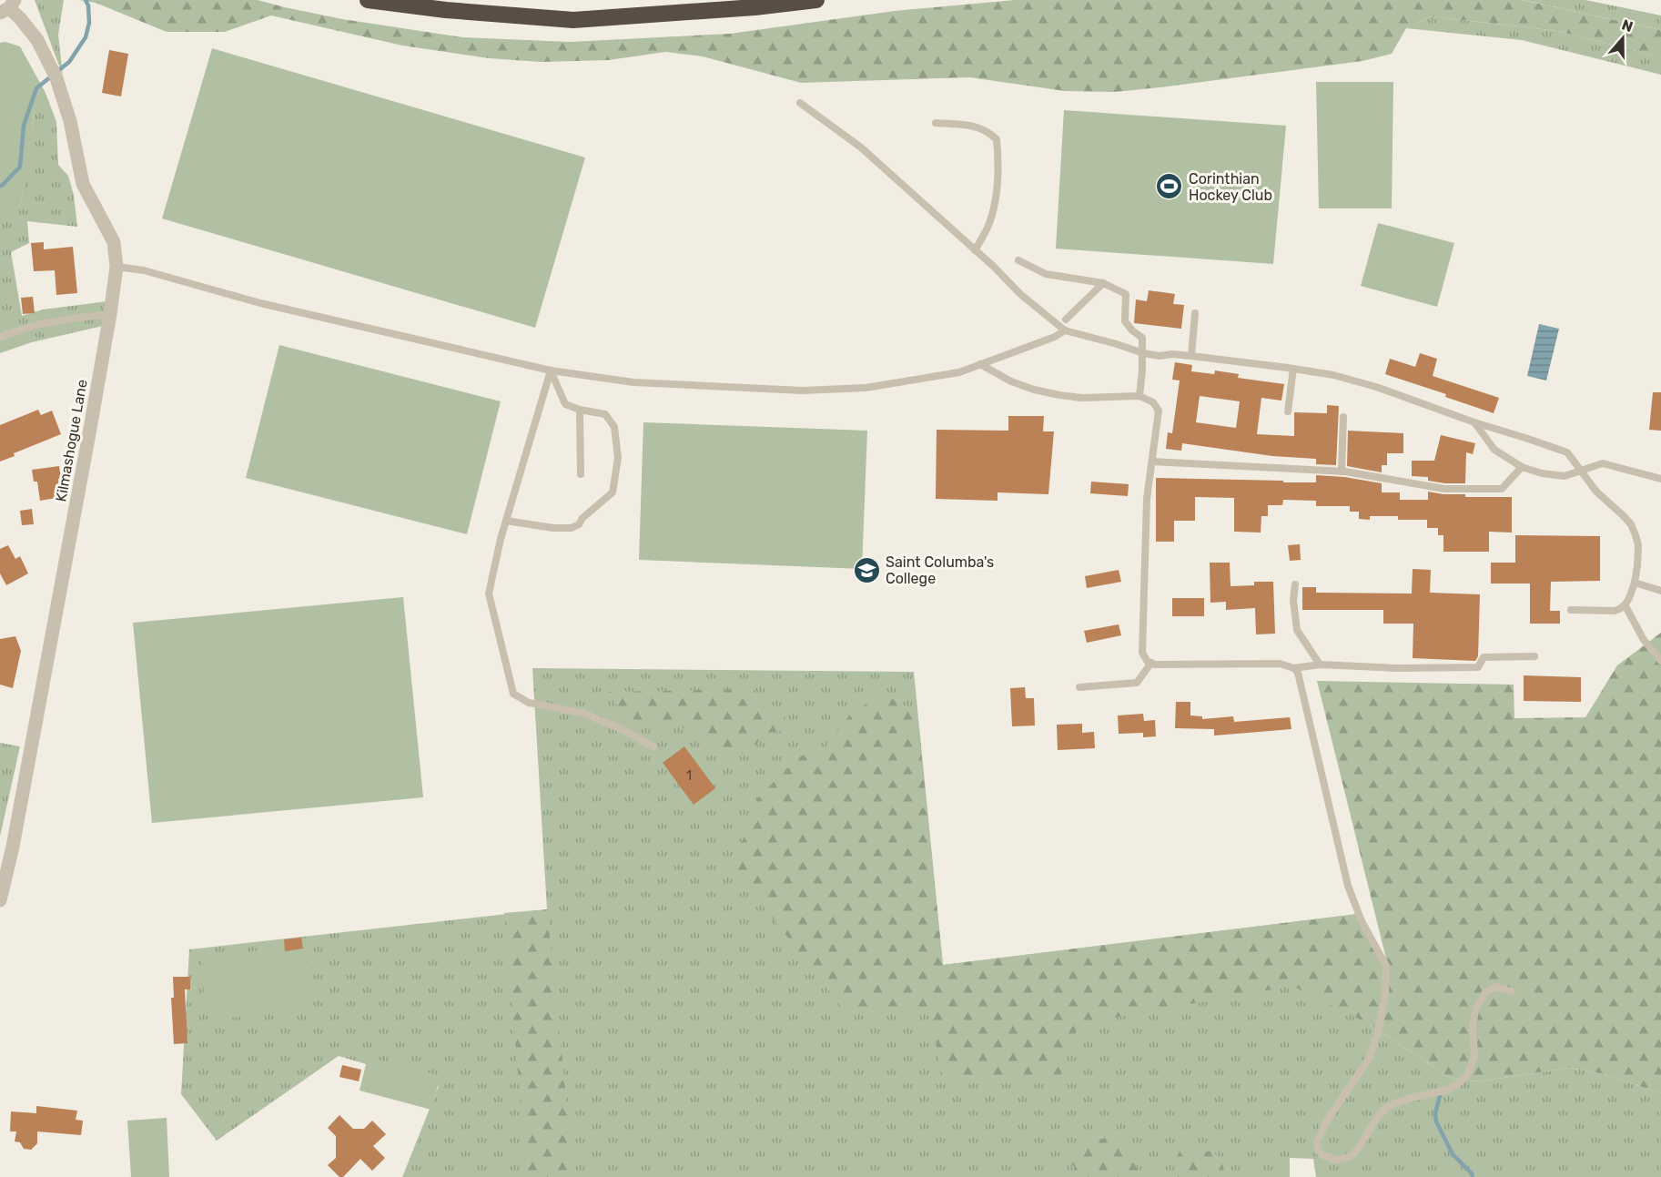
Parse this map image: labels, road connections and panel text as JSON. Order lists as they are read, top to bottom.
{
  "streets": {
    "street": ["Kilmashogue Lane"]
  },
  "places": {
    "sports": ["Corinthian Hockey Club"],
    "school or university": ["Saint Columba's College"]
  },
  "house_numbers": ["1"],
  "north": "top"
}
